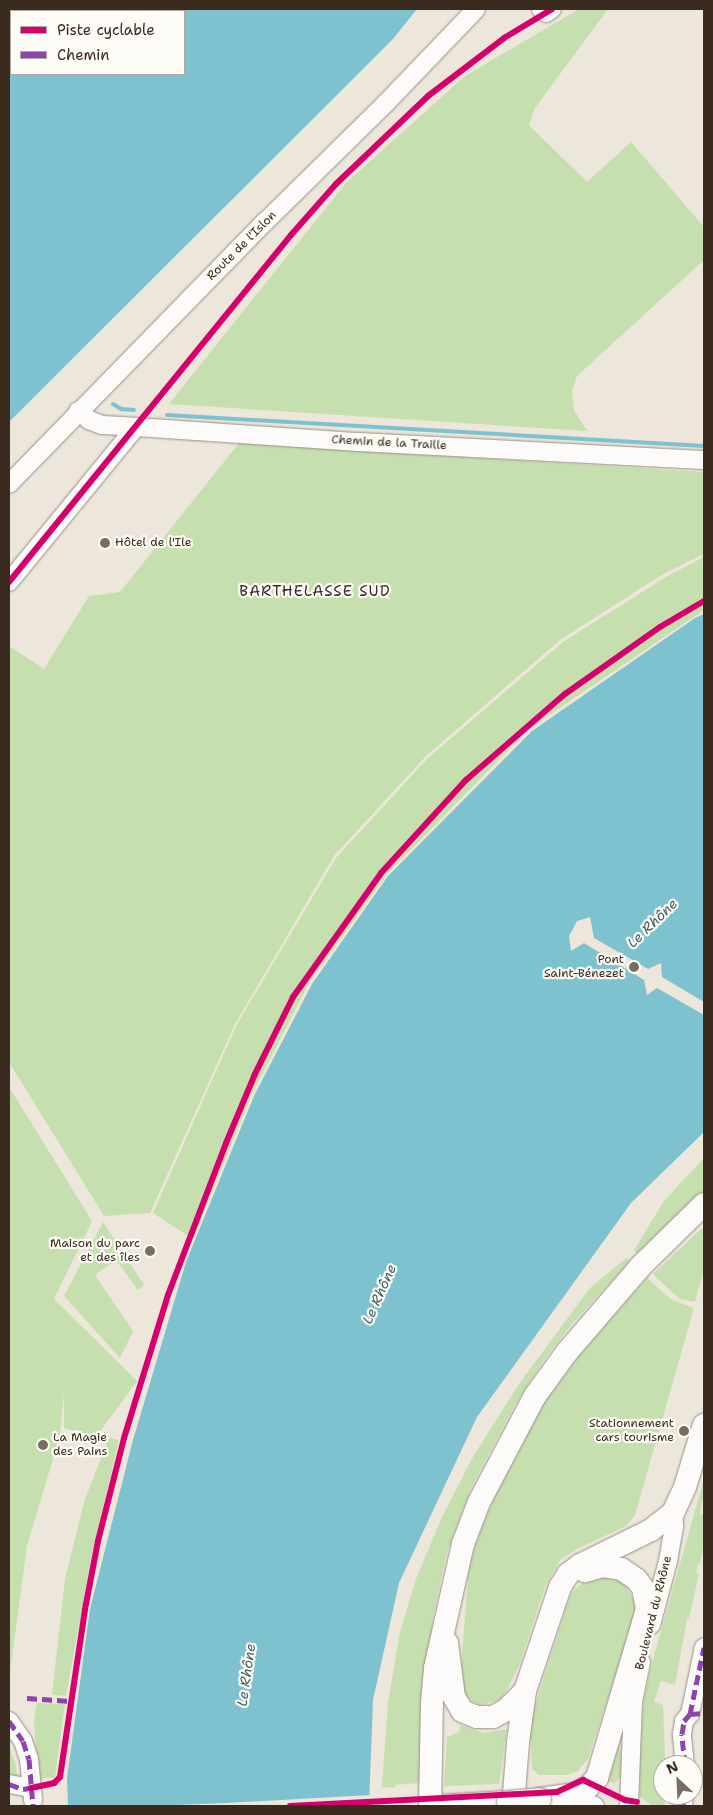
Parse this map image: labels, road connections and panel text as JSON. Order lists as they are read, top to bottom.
{
  "streets": {
    "main road": ["Boulevard du Rhône"],
    "street": ["Route de l'Islon", "Chemin de la Traille"]
  },
  "crossings": [
    ["Route de l'Islon", "Chemin de la Traille"]
  ],
  "districts": ["BARTHELASSE SUD"],
  "water": ["Le Rhône"],
  "places": [
    "Hôtel de l'Ile",
    "Pont Saint-Bénezet",
    "Maison du parc et des îles",
    "Stationnement cars tourisme",
    "La Magie des Pains"
  ],
  "legend": ["Piste cyclable", "Chemin"],
  "north": "top left"
}
